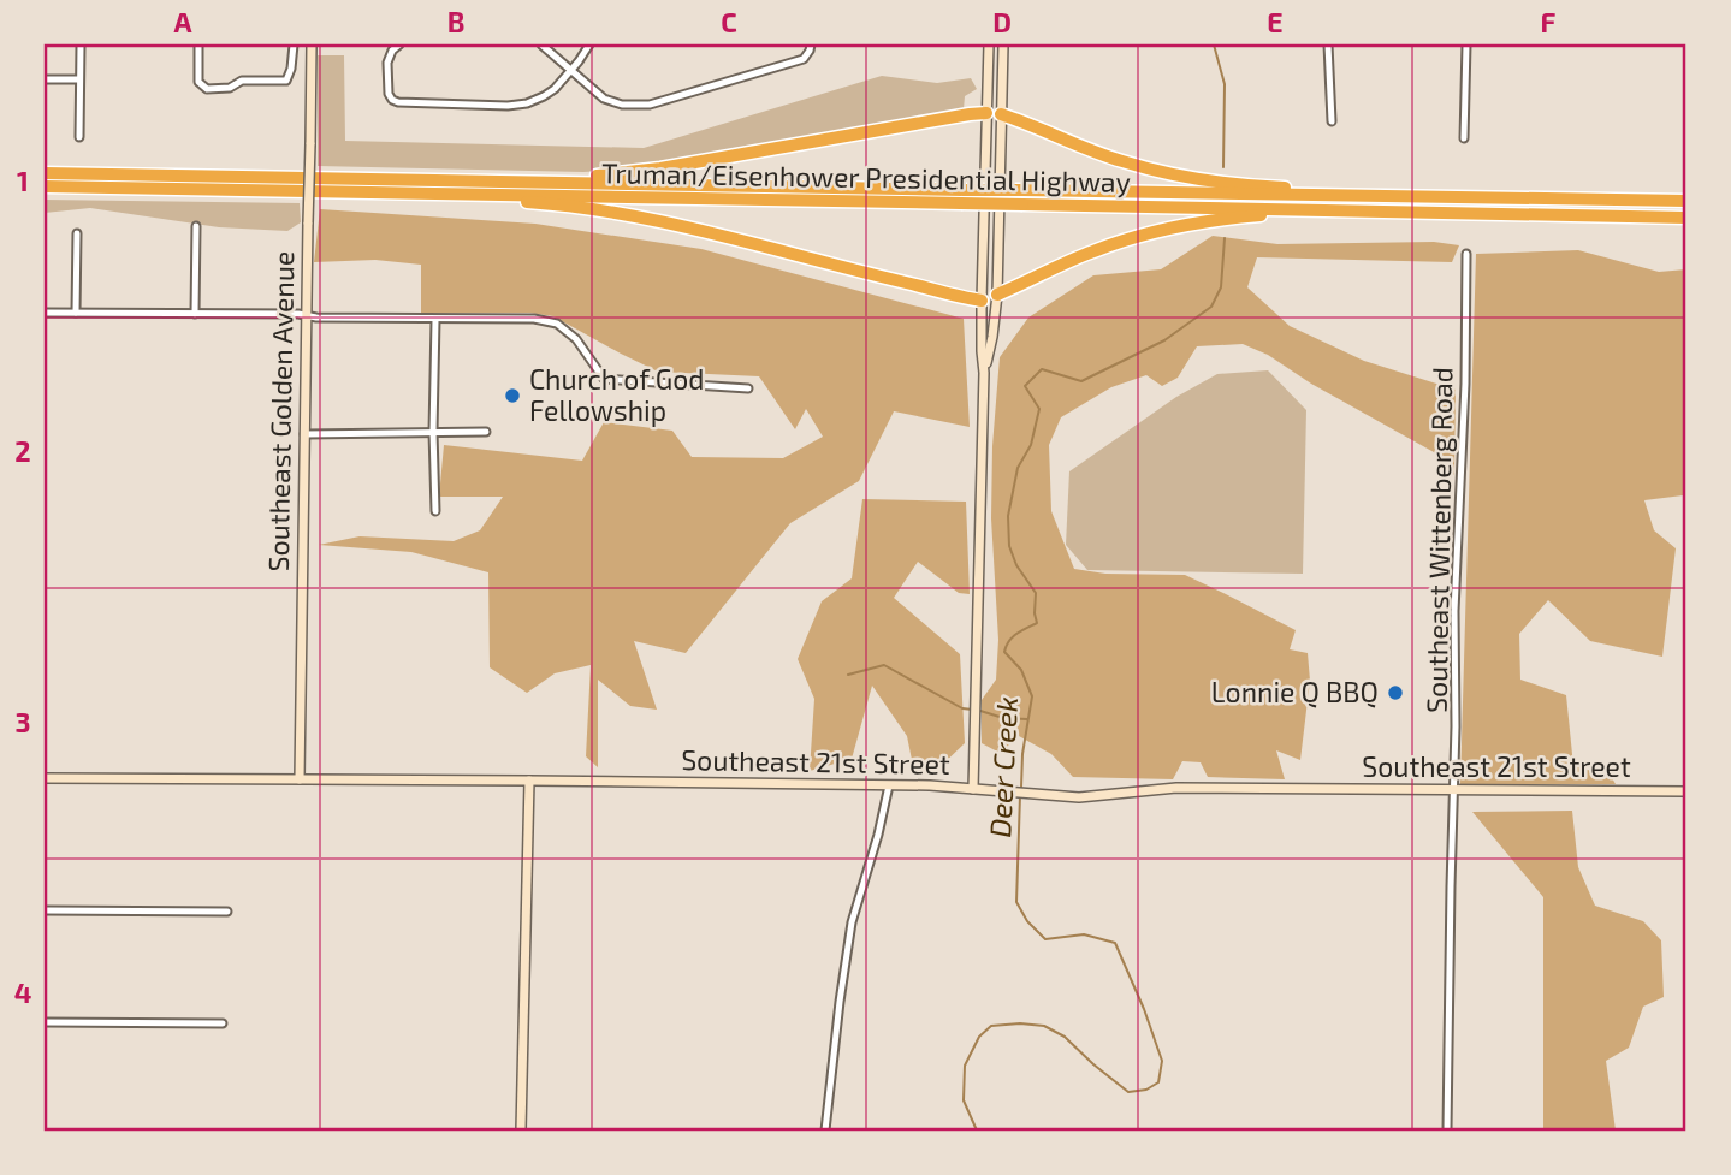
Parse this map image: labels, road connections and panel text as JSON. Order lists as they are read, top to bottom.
{
  "streets": {
    "highway": ["Truman/Eisenhower Presidential Highway"],
    "street": ["Southeast Golden Avenue", "Southeast Wittenberg Road", "Southeast 21st Street"]
  },
  "crossings": [
    ["Southeast Golden Avenue", "Southeast 21st Street"],
    ["Southeast Wittenberg Road", "Southeast 21st Street"]
  ],
  "water": ["Deer Creek"],
  "places": ["Church of God Fellowship", "Lonnie Q BBQ"],
  "grid": {
    "columns": [
      "A",
      "B",
      "C",
      "D",
      "E",
      "F"
    ],
    "rows": [
      "1",
      "2",
      "3",
      "4"
    ]
  }
}
